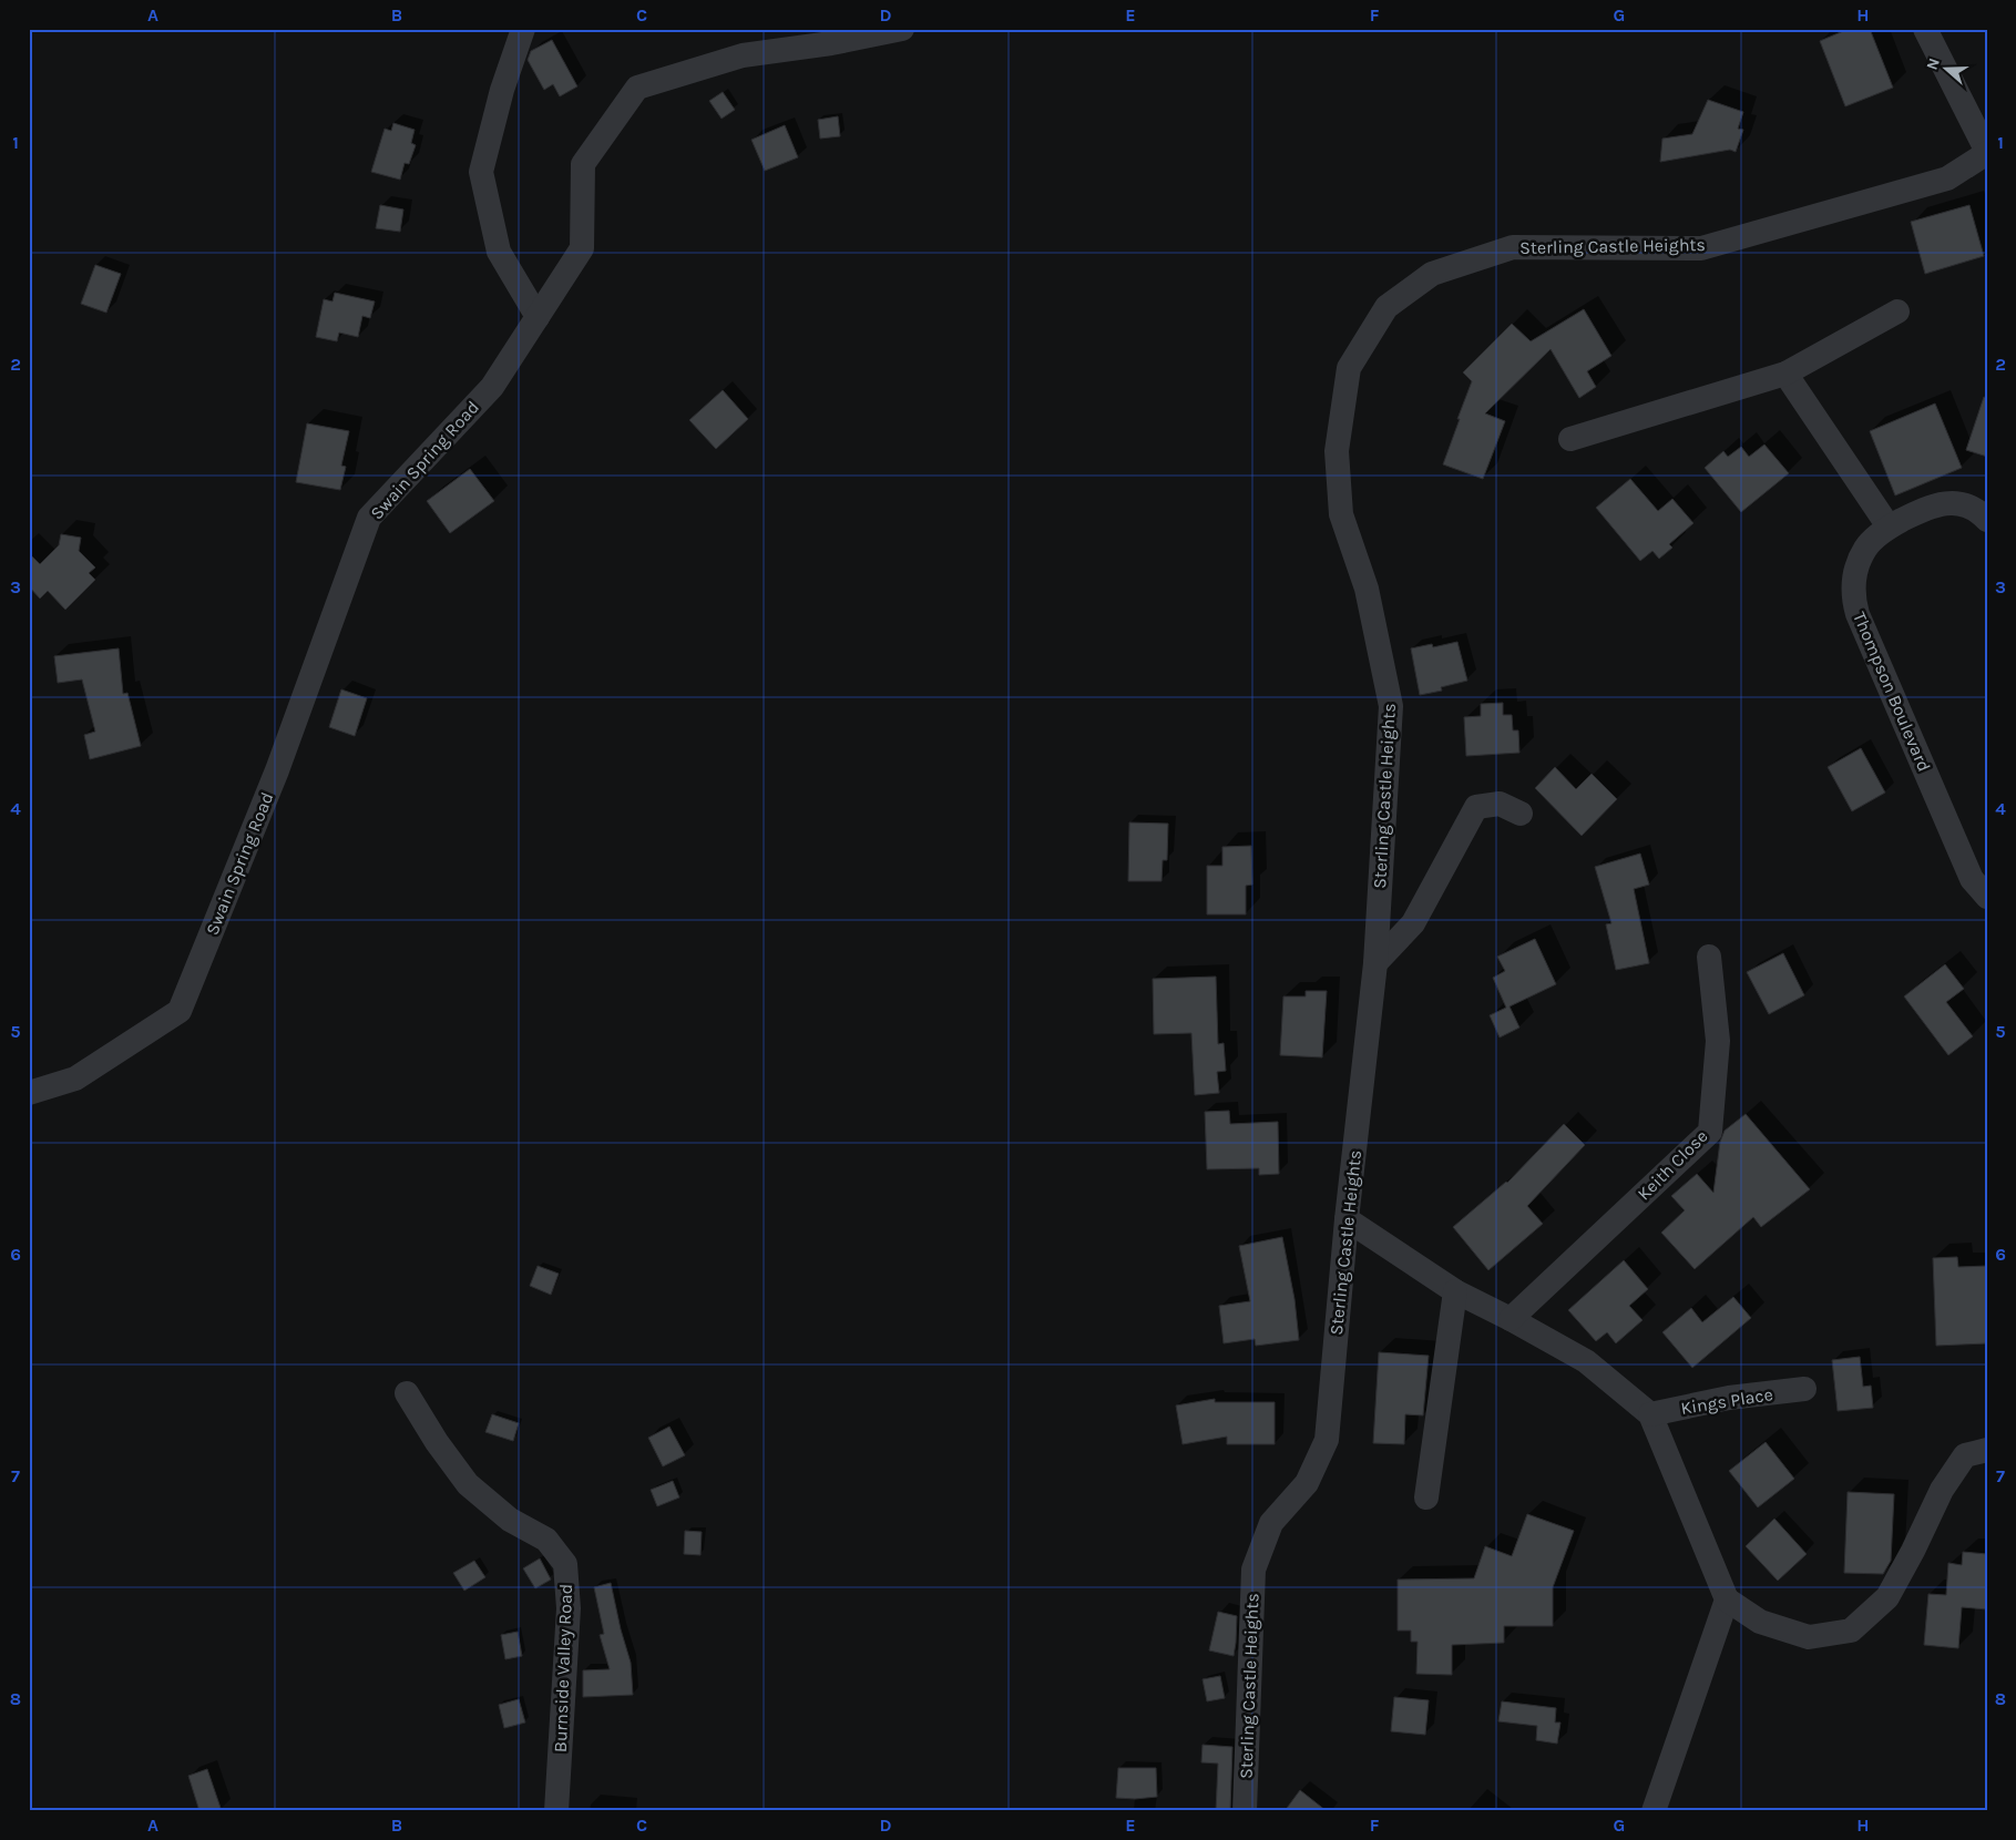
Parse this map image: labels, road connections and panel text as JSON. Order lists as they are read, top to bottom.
{
  "streets": {
    "street": [
      "Sterling Castle Heights",
      "Swain Spring Road",
      "Thompson Boulevard",
      "Keith Close",
      "Kings Place",
      "Burnside Valley Road"
    ]
  },
  "north": "left",
  "grid": {
    "columns": [
      "A",
      "B",
      "C",
      "D",
      "E",
      "F",
      "G",
      "H"
    ],
    "rows": [
      "1",
      "2",
      "3",
      "4",
      "5",
      "6",
      "7",
      "8"
    ]
  }
}
